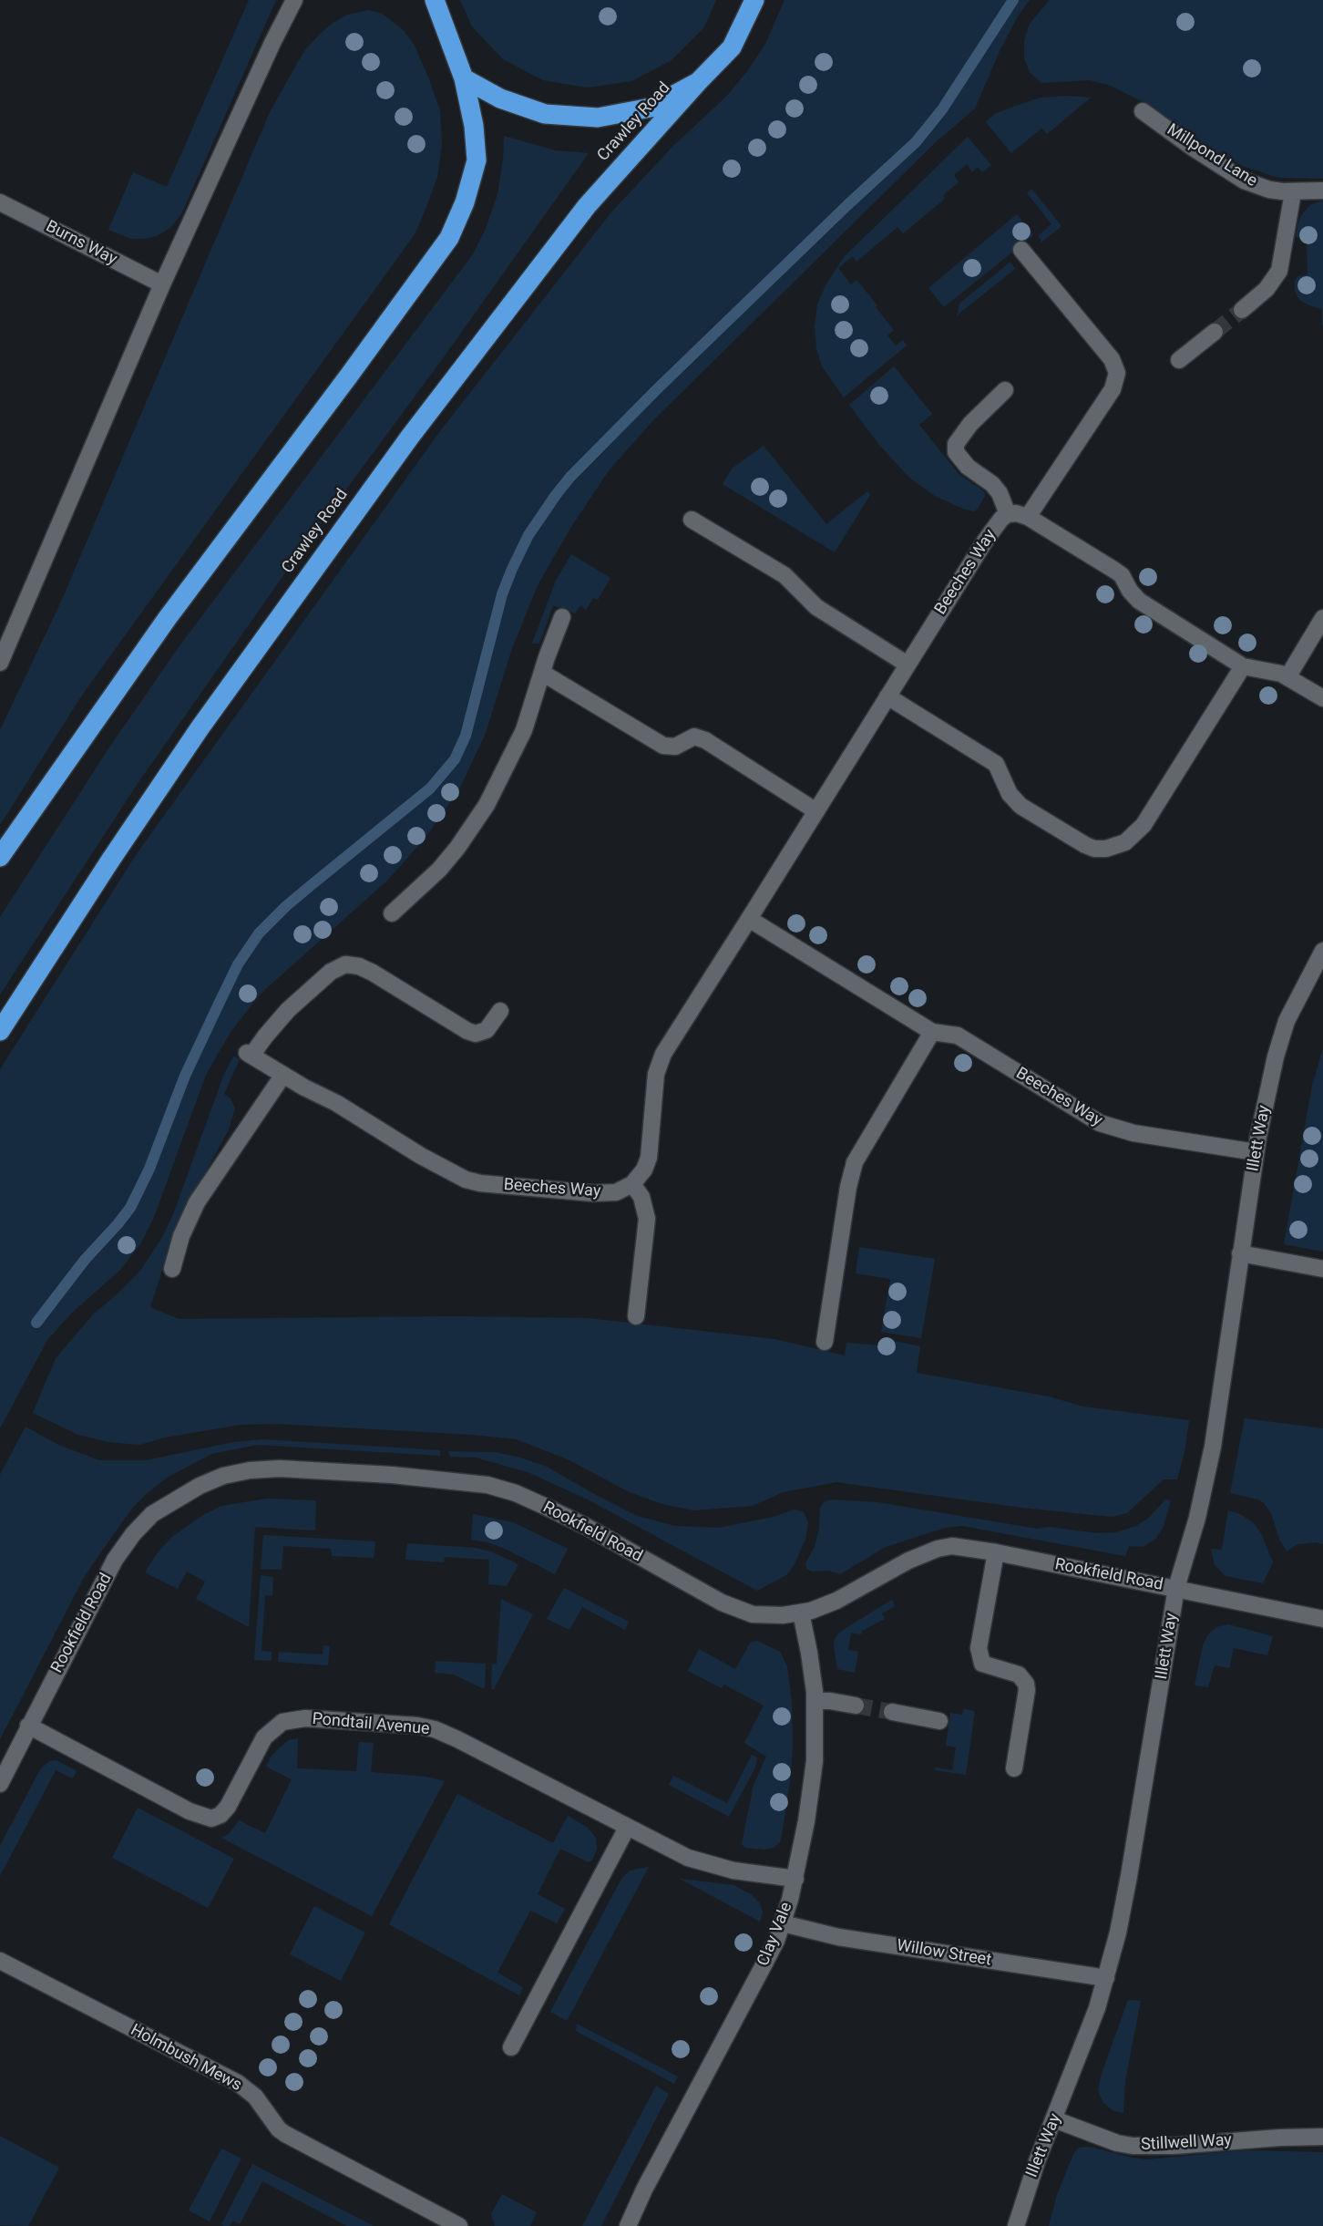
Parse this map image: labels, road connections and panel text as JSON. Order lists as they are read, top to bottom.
{
  "streets": {
    "highway": ["Crawley Road"],
    "street": [
      "Millpond Lane",
      "Burns Way",
      "Beeches Way",
      "Illett Way",
      "Rookfield Road",
      "Pondtail Avenue",
      "Clay Vale",
      "Willow Street",
      "Holmbush Mews",
      "Stillwell Way"
    ]
  },
  "crossings": [
    ["Beeches Way", "Illett Way"],
    ["Illett Way", "Rookfield Road"],
    ["Illett Way", "Willow Street"],
    ["Illett Way", "Stillwell Way"],
    ["Rookfield Road", "Pondtail Avenue"],
    ["Rookfield Road", "Clay Vale"],
    ["Pondtail Avenue", "Clay Vale"],
    ["Clay Vale", "Willow Street"]
  ]
}
